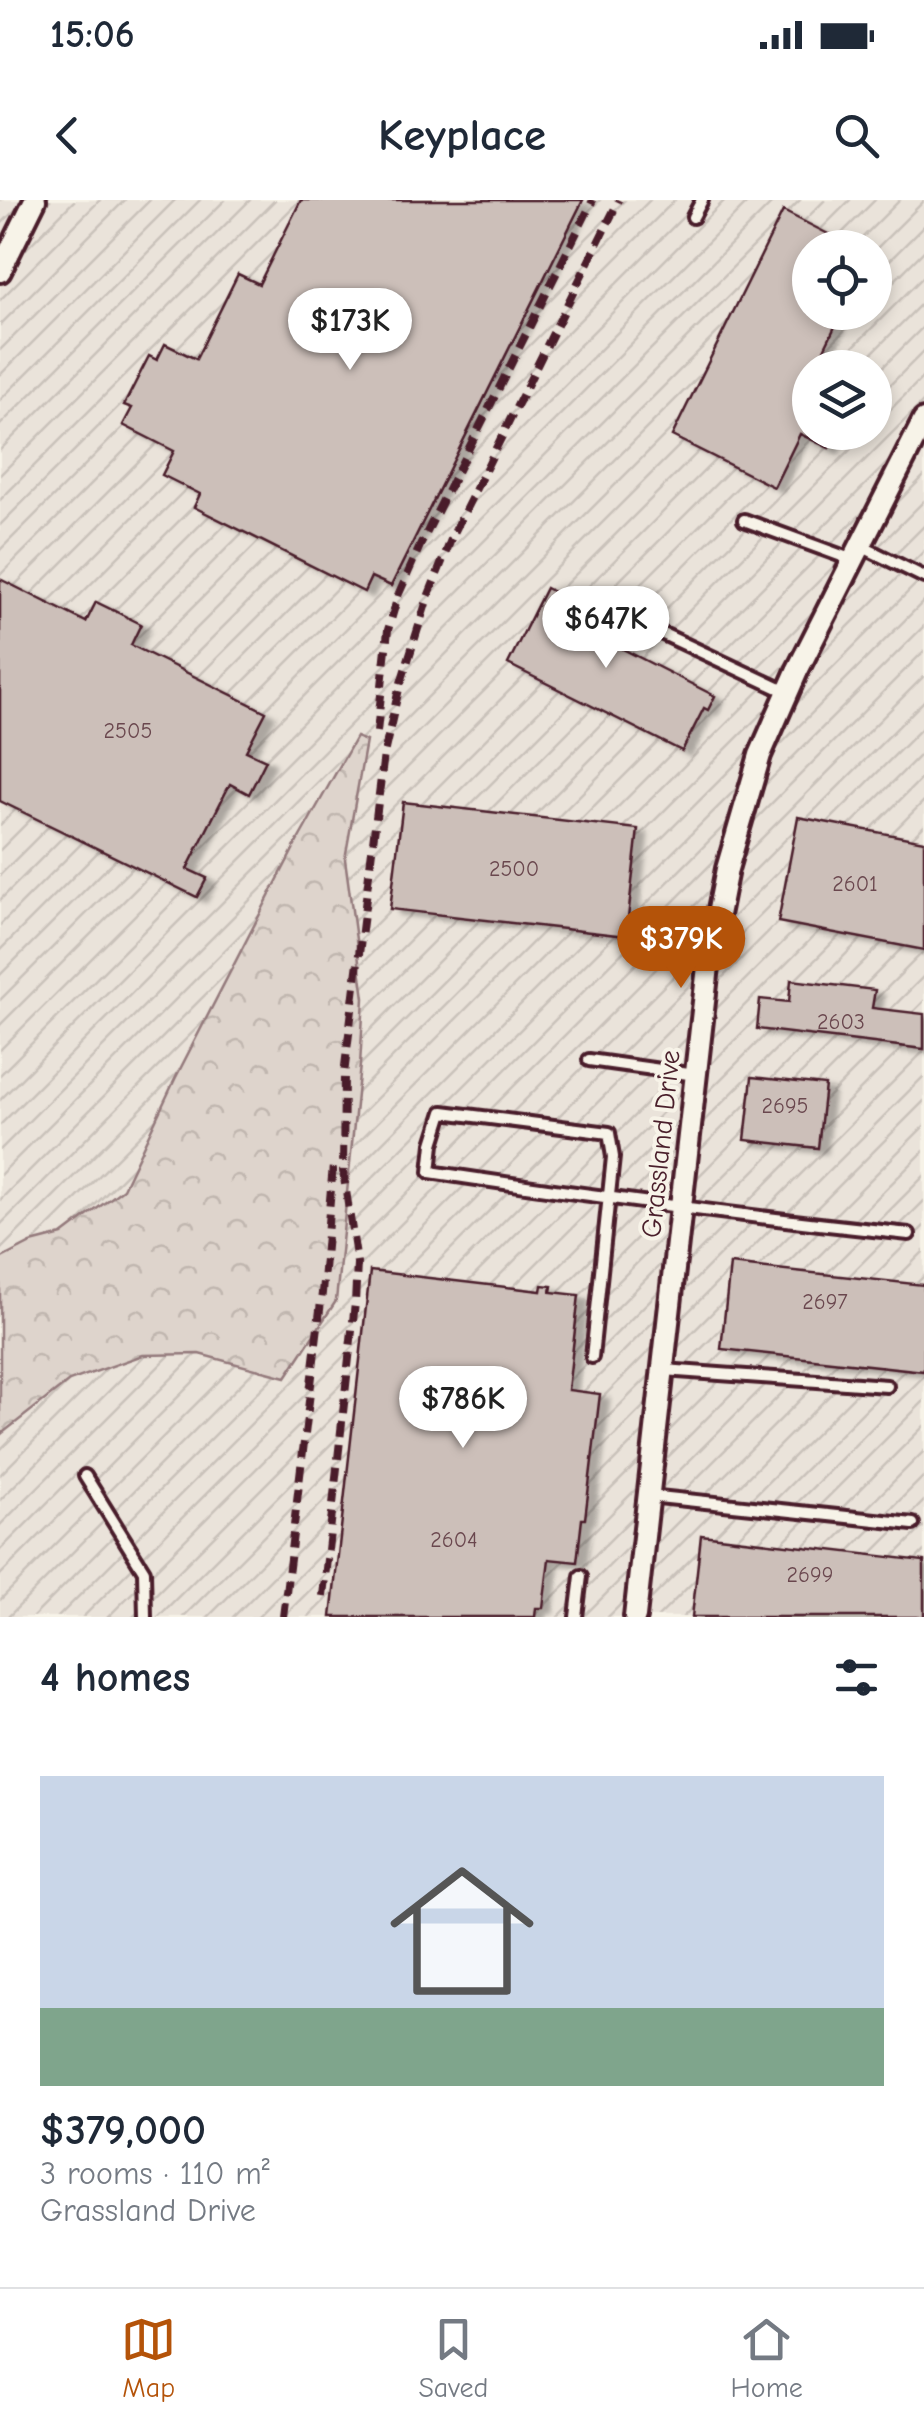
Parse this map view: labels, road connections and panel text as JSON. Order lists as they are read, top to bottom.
{
  "streets": {
    "street": ["Grassland Drive"]
  },
  "house_numbers": [
    "2505",
    "2500",
    "2601",
    "2603",
    "2695",
    "2697",
    "2604",
    "2699"
  ],
  "page": {
    "status": "15:06",
    "header": "Keyplace",
    "price": [
      "$173K",
      "$647K",
      "$379K",
      "$786K"
    ],
    "heading": "4 homes",
    "list": [
      {
        "name": "$379,000",
        "note": "3 rooms · 110 m² · Grassland Drive"
      }
    ],
    "tabs": ["Map", "Saved", "Home"]
  }
}
